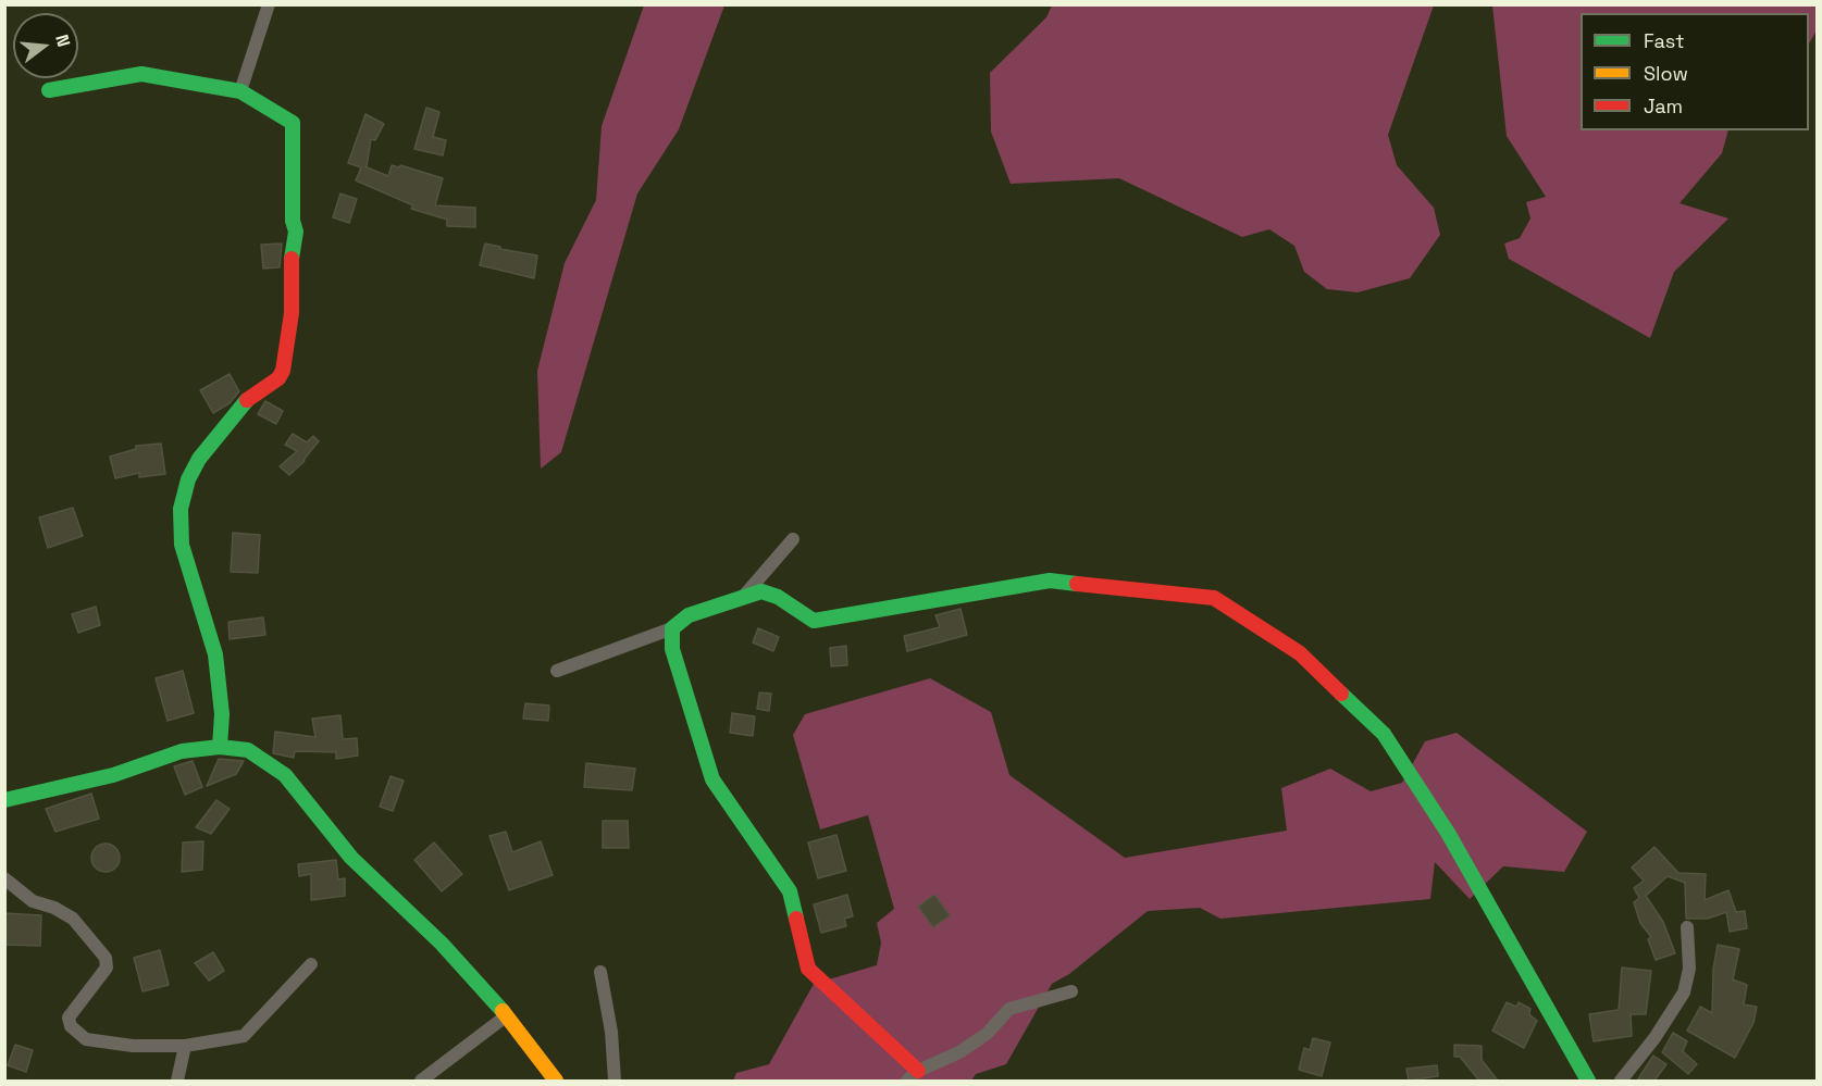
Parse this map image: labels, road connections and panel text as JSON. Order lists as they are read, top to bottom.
{
  "legend": ["Fast", "Slow", "Jam"],
  "north": "right"
}
